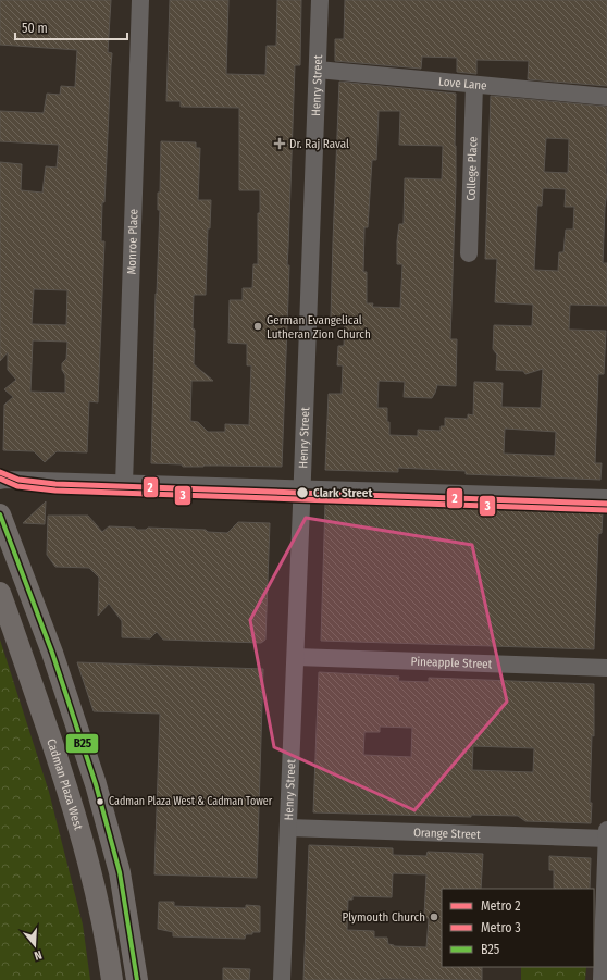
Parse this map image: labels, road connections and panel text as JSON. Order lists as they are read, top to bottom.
{
  "streets": {
    "main road": ["Cadman Plaza West"],
    "street": [
      "Love Lane",
      "Henry Street",
      "College Place",
      "Monroe Place",
      "Pineapple Street",
      "Orange Street"
    ]
  },
  "crossings": [
    ["Love Lane", "Henry Street"],
    ["Love Lane", "College Place"],
    ["Henry Street", "Pineapple Street"],
    ["Henry Street", "Orange Street"]
  ],
  "places": {
    "health": ["Dr. Raj Raval"],
    "other": [
      "German Evangelical Lutheran Zion Church",
      "Clark Street",
      "Cadman Plaza West & Cadman Tower",
      "Plymouth Church"
    ]
  },
  "lines": ["metro line 2", "metro line 3", "transit line B25"],
  "legend": ["Metro 2", "Metro 3", "B25"],
  "scale_bar": "50 m",
  "north": "bottom"
}
